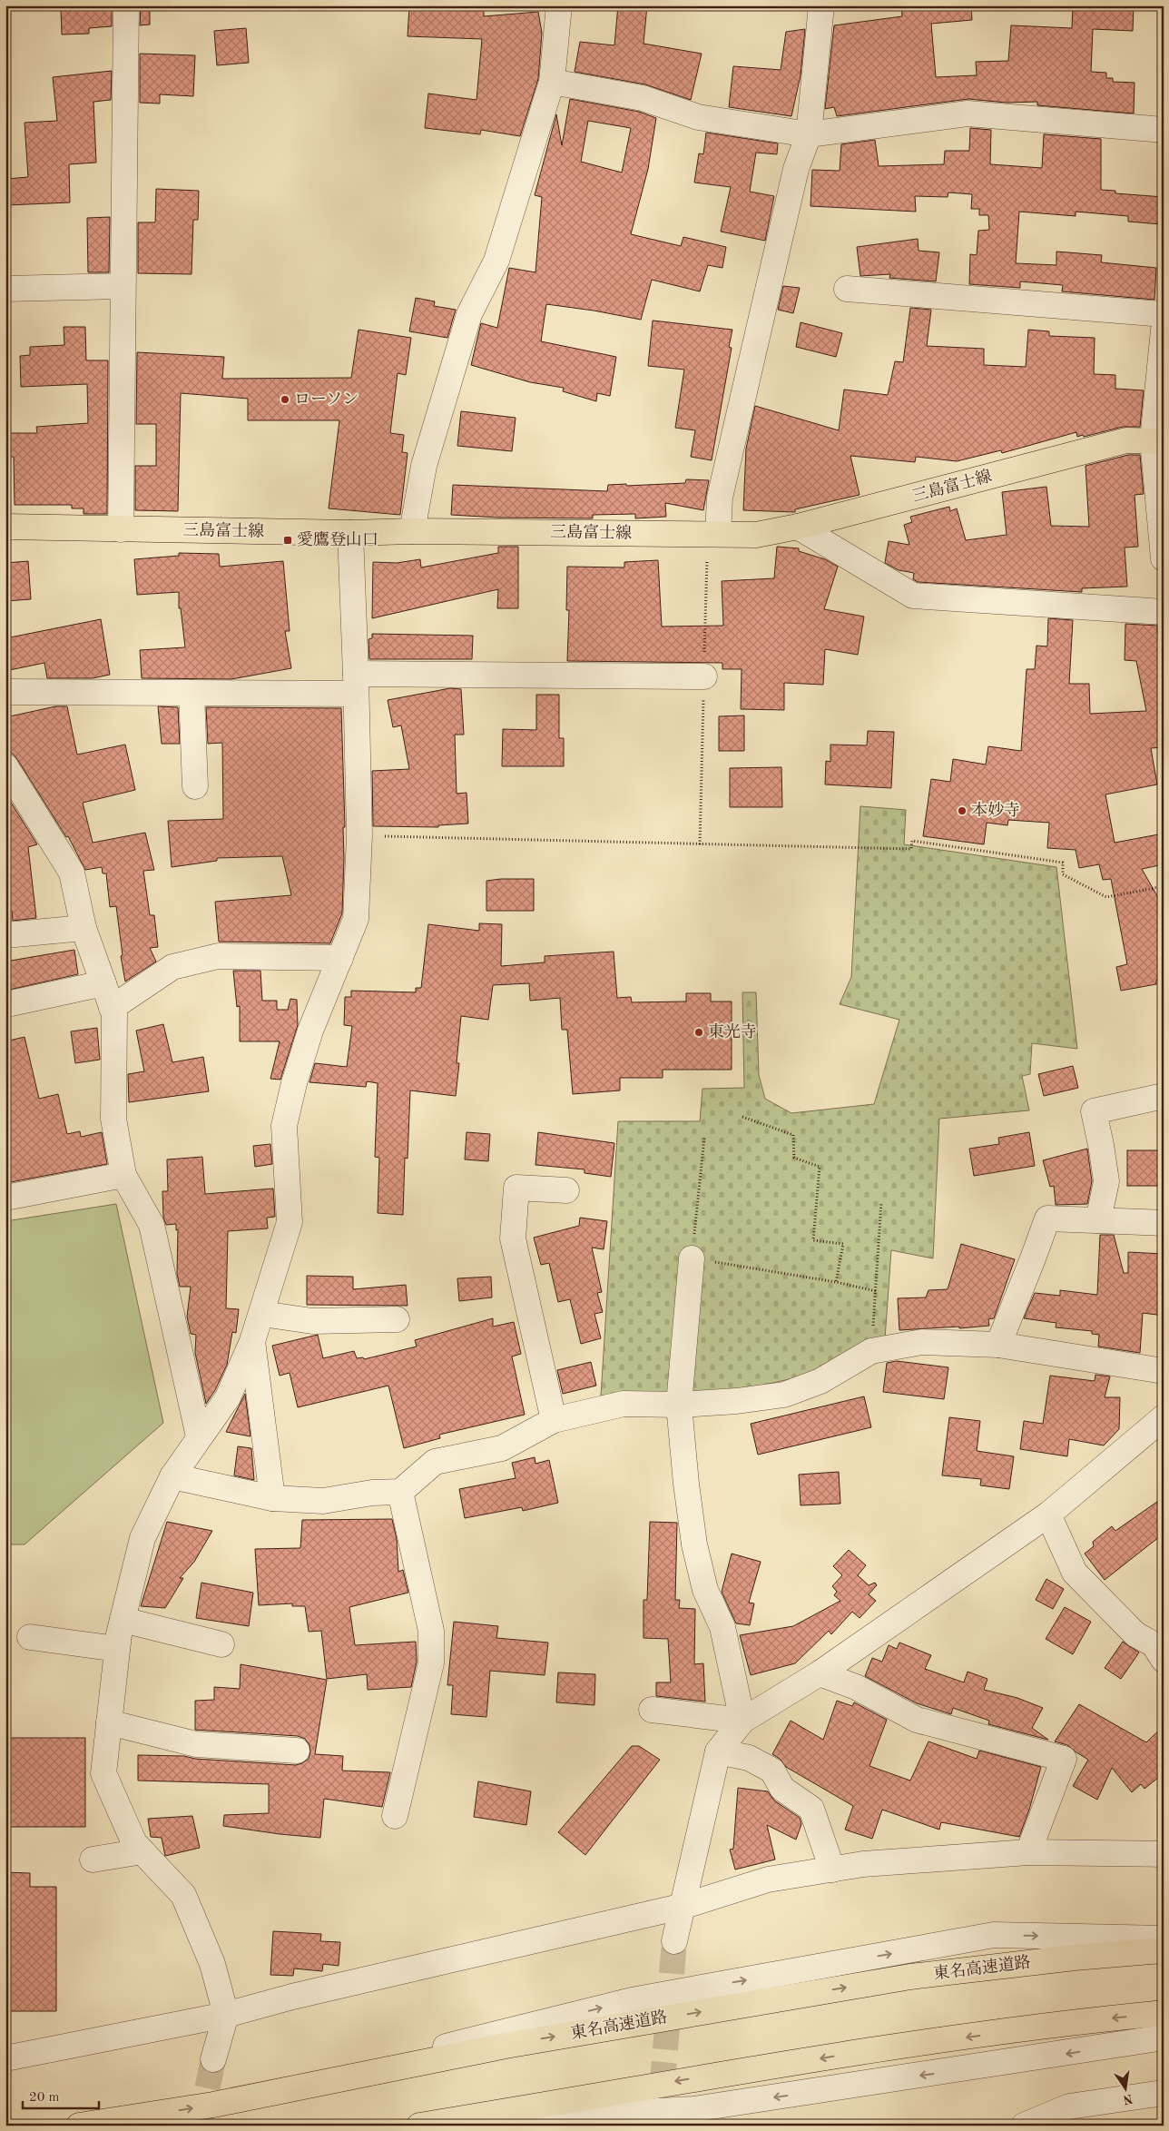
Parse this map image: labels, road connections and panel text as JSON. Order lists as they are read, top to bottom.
{
  "streets": {
    "main road": ["三島富士線", "東名高速道路"]
  },
  "places": {
    "other": ["ローソン", "本妙寺", "東光寺"],
    "transit": ["愛鷹登山口"]
  },
  "scale_bar": "20 m",
  "north": "bottom"
}
